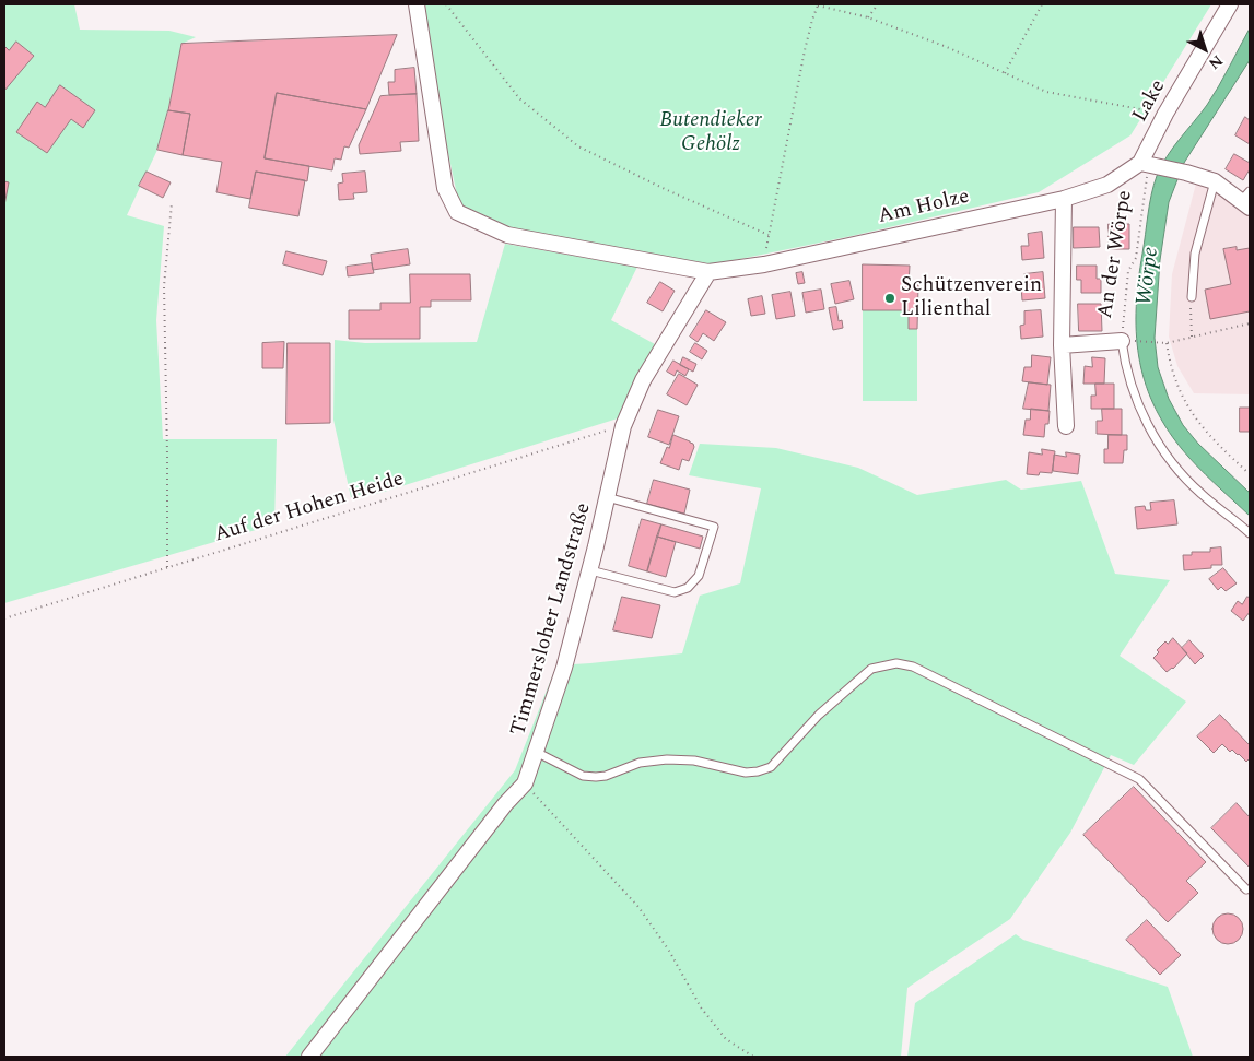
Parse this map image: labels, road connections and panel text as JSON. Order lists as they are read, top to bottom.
{
  "streets": {
    "street": ["Lake", "Am Holze", "Timmersloher Landstraße"],
    "lane": ["An der Wörpe"],
    "path": ["Auf der Hohen Heide"]
  },
  "crossings": [
    ["Lake", "Am Holze"],
    ["Lake", "An der Wörpe"],
    ["Am Holze", "An der Wörpe"],
    ["Am Holze", "Timmersloher Landstraße"],
    ["Auf der Hohen Heide", "Timmersloher Landstraße"]
  ],
  "water": ["Wörpe"],
  "parks": ["Butendieker Gehölz"],
  "places": ["Schützenverein Lilienthal"],
  "north": "bottom right"
}
